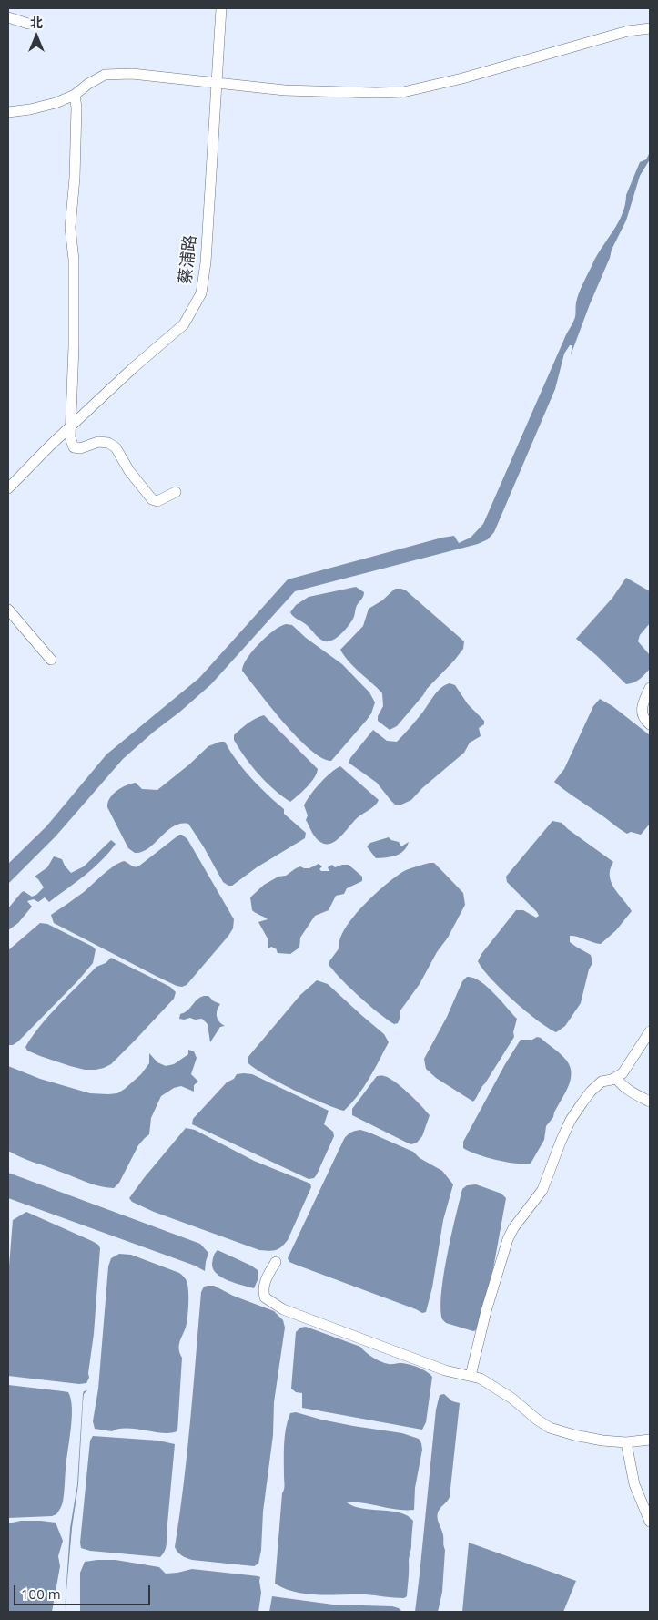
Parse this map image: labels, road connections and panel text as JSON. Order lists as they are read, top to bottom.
{
  "streets": {
    "street": ["蔡浦路"]
  },
  "scale_bar": "100 m",
  "north": "top"
}
